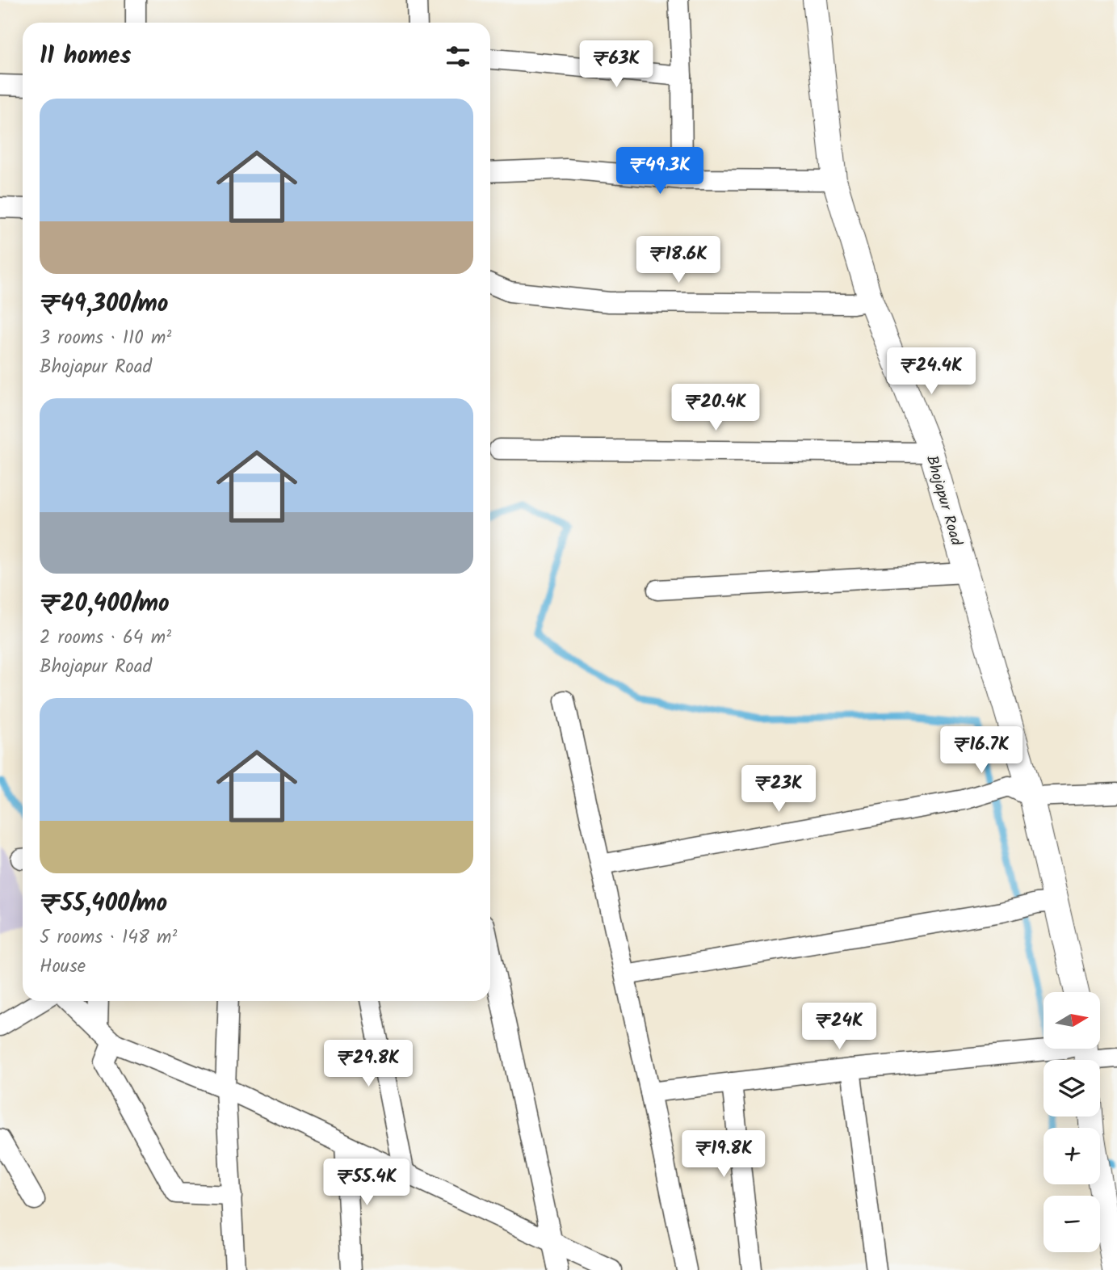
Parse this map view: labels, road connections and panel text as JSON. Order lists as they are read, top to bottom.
{
  "streets": {
    "street": ["Bhojapur Road"]
  },
  "north": "right",
  "page": {
    "heading": "11 homes",
    "price": [
      "₹63K",
      "₹49.3K",
      "₹18.6K",
      "₹24.4K",
      "₹20.4K",
      "₹16.7K",
      "₹23K",
      "₹24K",
      "₹29.8K",
      "₹19.8K",
      "₹55.4K"
    ],
    "list": [
      {
        "name": "₹49,300/mo",
        "note": "3 rooms · 110 m² · Bhojapur Road"
      },
      {
        "name": "₹20,400/mo",
        "note": "2 rooms · 64 m² · Bhojapur Road"
      },
      {
        "name": "₹55,400/mo",
        "note": "5 rooms · 148 m² · House"
      }
    ],
    "map_buttons": ["+", "−"]
  }
}
